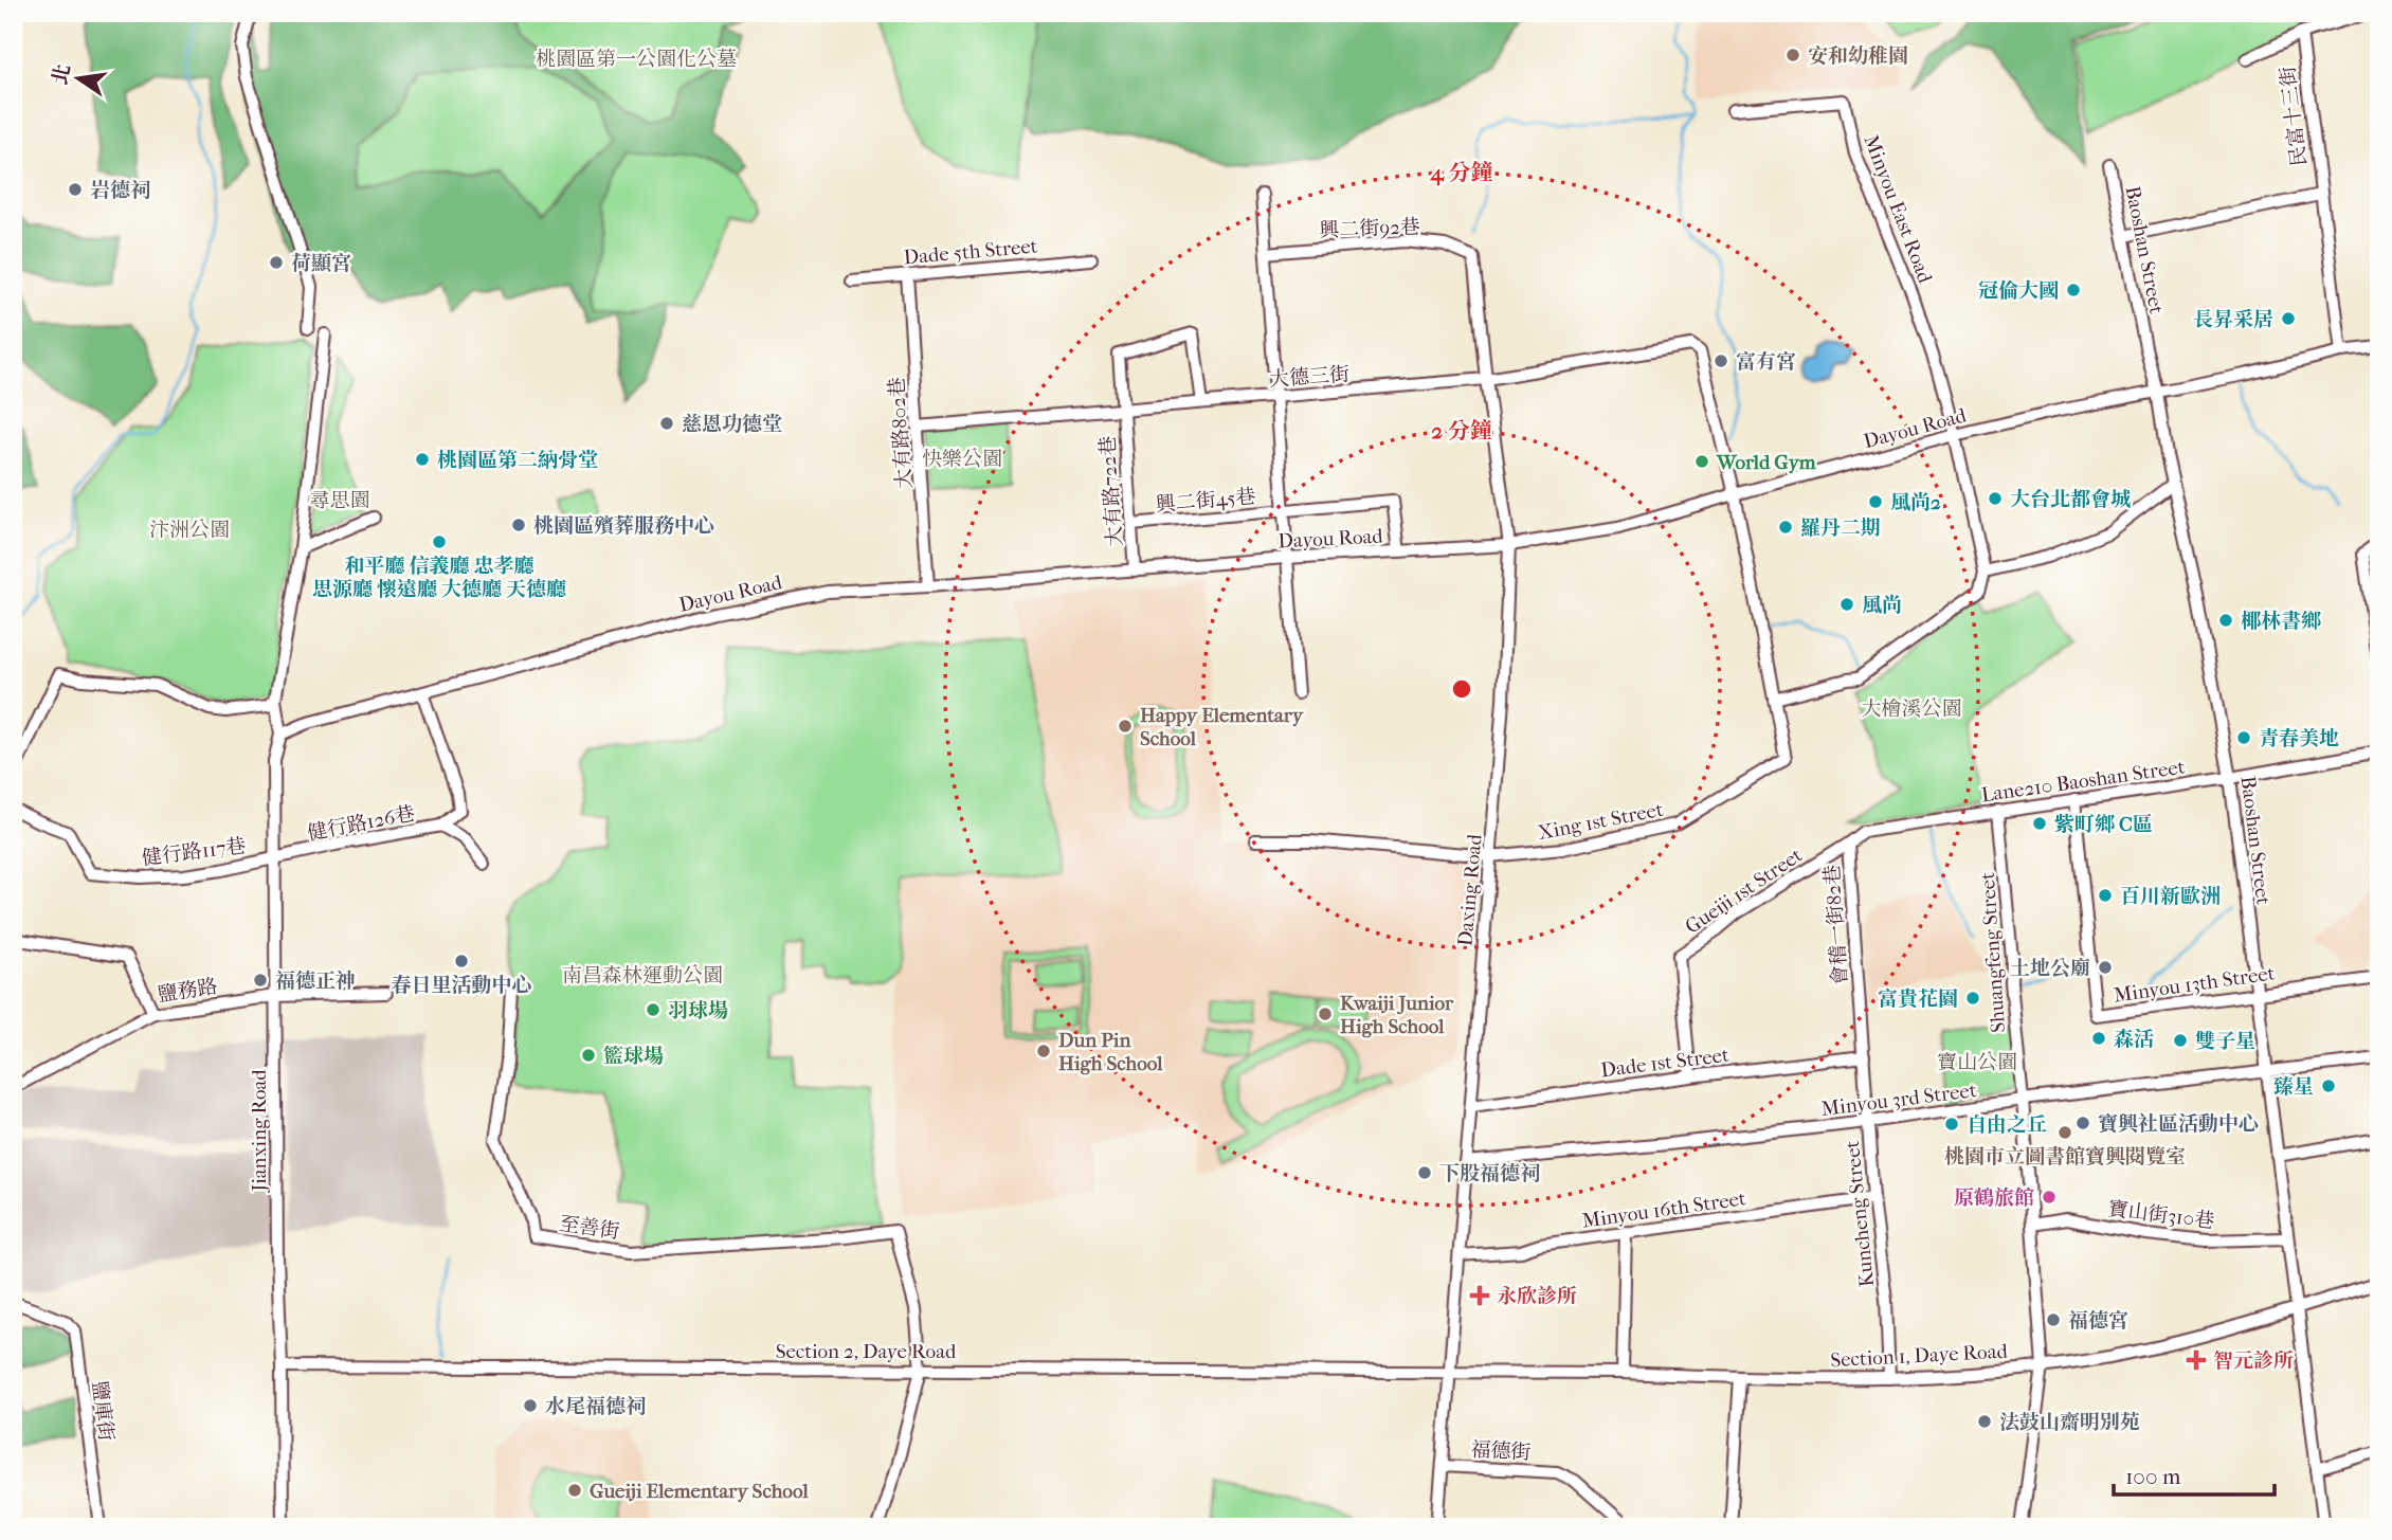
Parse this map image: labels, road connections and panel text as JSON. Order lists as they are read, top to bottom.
{
  "streets": {
    "street": [
      "民富十三街",
      "Minyou East Road",
      "興二街92巷",
      "Baoshan Street",
      "Dade 5th Street",
      "大德三街",
      "Dayou Road",
      "大有路802巷",
      "大有路722巷",
      "興二街45巷",
      "Lane210 Baoshan Street",
      "Xing 1st Street",
      "健行路126巷",
      "健行路117巷",
      "Daxing Road",
      "Gueiji 1st Street",
      "會稽一街82巷",
      "Shuangfeng Street",
      "Minyou 13th Street",
      "鹽務路",
      "Dade 1st Street",
      "Minyou 3rd Street",
      "Jianxing Road",
      "Minyou 16th Street",
      "Kuncheng Street",
      "寶山街310巷",
      "至善街",
      "Section 2, Daye Road",
      "Section 1, Daye Road",
      "鹽庫街",
      "福德街"
    ]
  },
  "crossings": [
    ["民富十三街", "Dayou Road"],
    ["Minyou East Road", "Dayou Road"],
    ["興二街92巷", "Daxing Road"],
    ["Baoshan Street", "Dayou Road"],
    ["Baoshan Street", "Lane210 Baoshan Street"],
    ["Baoshan Street", "Minyou 13th Street"],
    ["Baoshan Street", "Minyou 3rd Street"],
    ["Baoshan Street", "寶山街310巷"],
    ["Baoshan Street", "Section 1, Daye Road"],
    ["Dade 5th Street", "大有路802巷"],
    ["大德三街", "大有路802巷"],
    ["大德三街", "大有路722巷"],
    ["大德三街", "Xing 1st Street"],
    ["大德三街", "Daxing Road"],
    ["Dayou Road", "大有路802巷"],
    ["Dayou Road", "大有路722巷"],
    ["Dayou Road", "興二街45巷"],
    ["Dayou Road", "Xing 1st Street"],
    ["Dayou Road", "Daxing Road"],
    ["Dayou Road", "Jianxing Road"],
    ["大有路722巷", "興二街45巷"],
    ["Lane210 Baoshan Street", "Gueiji 1st Street"],
    ["Lane210 Baoshan Street", "Shuangfeng Street"],
    ["Lane210 Baoshan Street", "Minyou 13th Street"],
    ["Xing 1st Street", "Daxing Road"],
    ["健行路126巷", "健行路117巷"],
    ["健行路126巷", "Jianxing Road"],
    ["健行路117巷", "Jianxing Road"],
    ["Daxing Road", "Dade 1st Street"],
    ["Daxing Road", "Minyou 3rd Street"],
    ["Daxing Road", "Minyou 16th Street"],
    ["Daxing Road", "Section 2, Daye Road"],
    ["Daxing Road", "Section 1, Daye Road"],
    ["Daxing Road", "福德街"],
    ["Gueiji 1st Street", "會稽一街82巷"],
    ["Gueiji 1st Street", "Dade 1st Street"],
    ["會稽一街82巷", "Kuncheng Street"],
    ["Shuangfeng Street", "Minyou 3rd Street"],
    ["Shuangfeng Street", "寶山街310巷"],
    ["Shuangfeng Street", "Section 1, Daye Road"],
    ["鹽務路", "Jianxing Road"],
    ["Dade 1st Street", "Kuncheng Street"],
    ["Minyou 3rd Street", "Kuncheng Street"],
    ["Jianxing Road", "Section 2, Daye Road"],
    ["Minyou 16th Street", "Kuncheng Street"],
    ["Kuncheng Street", "Section 1, Daye Road"],
    ["至善街", "Section 2, Daye Road"],
    ["Section 2, Daye Road", "Section 1, Daye Road"]
  ],
  "parks": [
    "桃園區第一公園化公墓",
    "快樂公園",
    "尋思園",
    "汴洲公園",
    "大檜溪公園",
    "南昌森林運動公園",
    "寶山公園"
  ],
  "places": {
    "other": [
      "安和幼稚園",
      "岩德祠",
      "荷顯宮",
      "冠倫大國",
      "長昇采居",
      "富有宮",
      "慈恩功德堂",
      "桃園區第二納骨堂",
      "World Gym",
      "大台北都會城",
      "風尚2",
      "桃園區殯葬服務中心",
      "羅丹二期",
      "和平廳 信義廳 忠孝廳 思源廳 懷遠廳 大德廳 天德廳",
      "風尚",
      "椰林書鄉",
      "Happy Elementary School",
      "青春美地",
      "紫町鄉 C區",
      "百川新歐洲",
      "春日里活動中心",
      "土地公廟",
      "福德正神",
      "富貴花園",
      "羽球場",
      "Kwaiji Junior High School",
      "森活",
      "雙子星",
      "Dun Pin High School",
      "籃球場",
      "臻星",
      "寶興社區活動中心",
      "自由之丘",
      "桃園市立圖書館寶興閱覽室",
      "下股福德祠",
      "原鶴旅館",
      "福德宮",
      "水尾福德祠",
      "法鼓山齋明別苑",
      "Gueiji Elementary School"
    ],
    "health": ["永欣診所", "智元診所"]
  },
  "scale_bar": "100 m",
  "north": "left",
  "rings": ["4 分鐘", "2 分鐘"]
}
